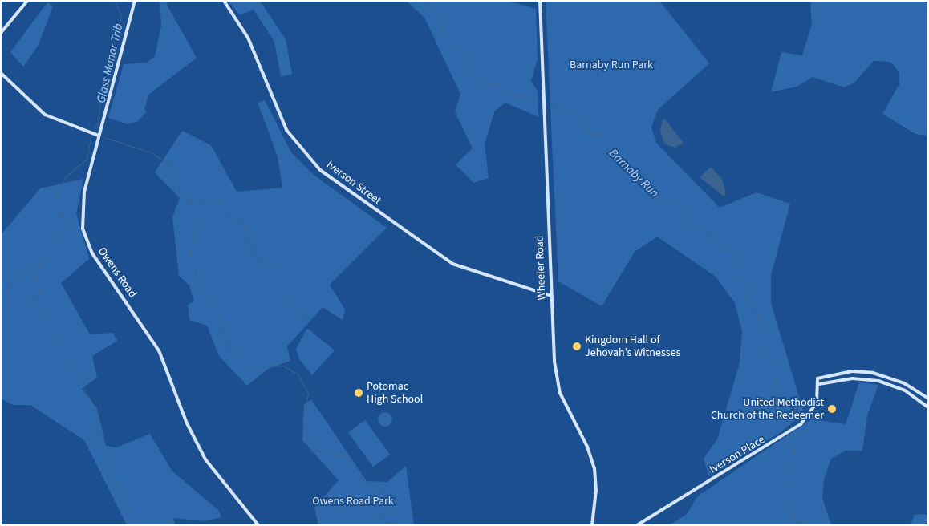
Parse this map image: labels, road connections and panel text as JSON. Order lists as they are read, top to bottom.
{
  "streets": {
    "street": [
      "Iverson Street",
      "Wheeler Road",
      "Owens Road",
      "Iverson Place"
    ]
  },
  "crossings": [
    ["Iverson Street", "Wheeler Road"]
  ],
  "water": ["Glass Manor Trib", "Barnaby Run"],
  "parks": ["Barnaby Run Park", "Owens Road Park"],
  "places": ["Kingdom Hall of Jehovah’s Witnesses", "Potomac High School", "United Methodist Church of the Redeemer"]
}
